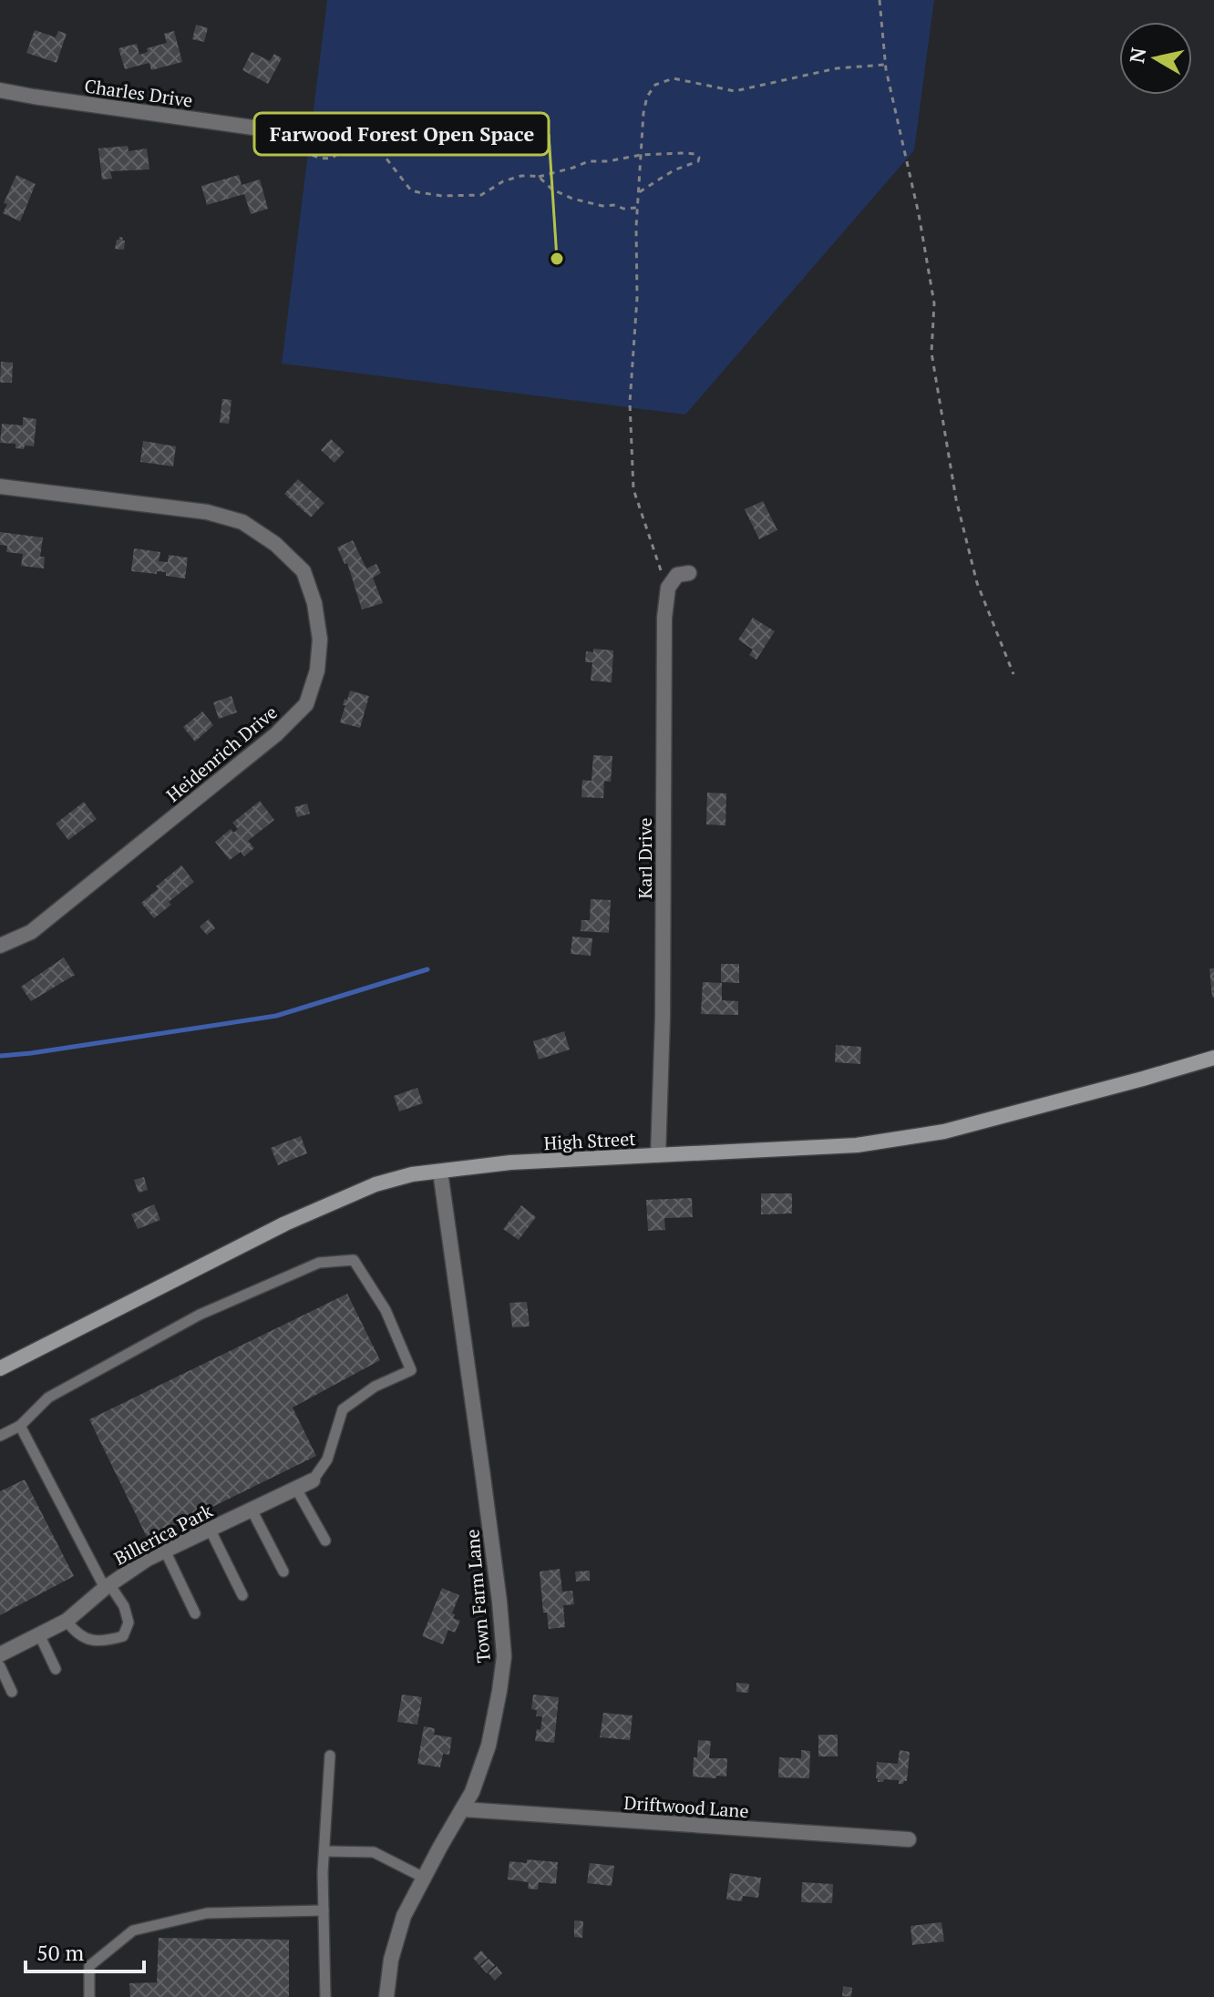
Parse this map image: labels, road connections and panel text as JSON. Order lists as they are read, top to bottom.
{
  "streets": {
    "main road": ["High Street"],
    "street": [
      "Charles Drive",
      "Heidenrich Drive",
      "Karl Drive",
      "Billerica Park",
      "Town Farm Lane",
      "Driftwood Lane"
    ]
  },
  "crossings": [
    ["Karl Drive", "High Street"],
    ["High Street", "Town Farm Lane"],
    ["Town Farm Lane", "Driftwood Lane"]
  ],
  "places": ["Farwood Forest Open Space"],
  "scale_bar": "50 m",
  "north": "left"
}
